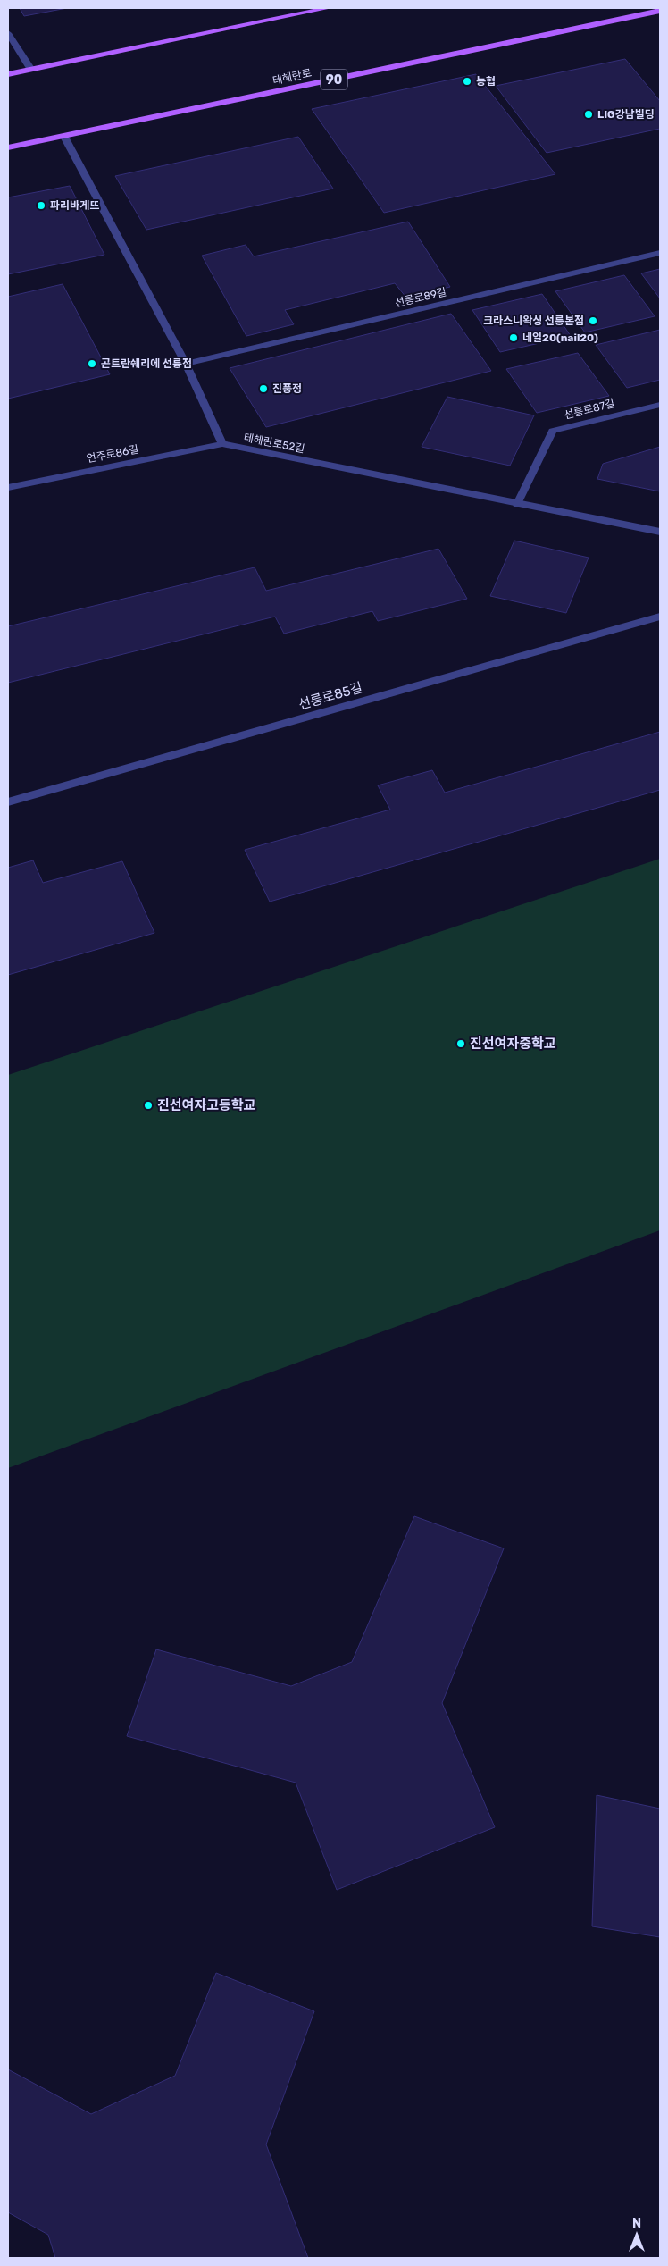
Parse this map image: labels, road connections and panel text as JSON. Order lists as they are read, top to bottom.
{
  "streets": {
    "main road": ["테헤란로", "90"],
    "street": [
      "선릉로89길",
      "선릉로87길",
      "테헤란로52길",
      "언주로86길",
      "선릉로85길"
    ]
  },
  "crossings": [
    ["테헤란로", "테헤란로52길"],
    ["선릉로89길", "테헤란로52길"],
    ["선릉로87길", "테헤란로52길"],
    ["테헤란로52길", "언주로86길"]
  ],
  "places": [
    "농협",
    "LIG강남빌딩",
    "파리바게뜨",
    "크라스니왁싱 선릉본점",
    "네일20(nail20)",
    "곤트란쉐리에 선릉점",
    "진풍정",
    "진선여자중학교",
    "진선여자고등학교"
  ],
  "north": "top"
}
